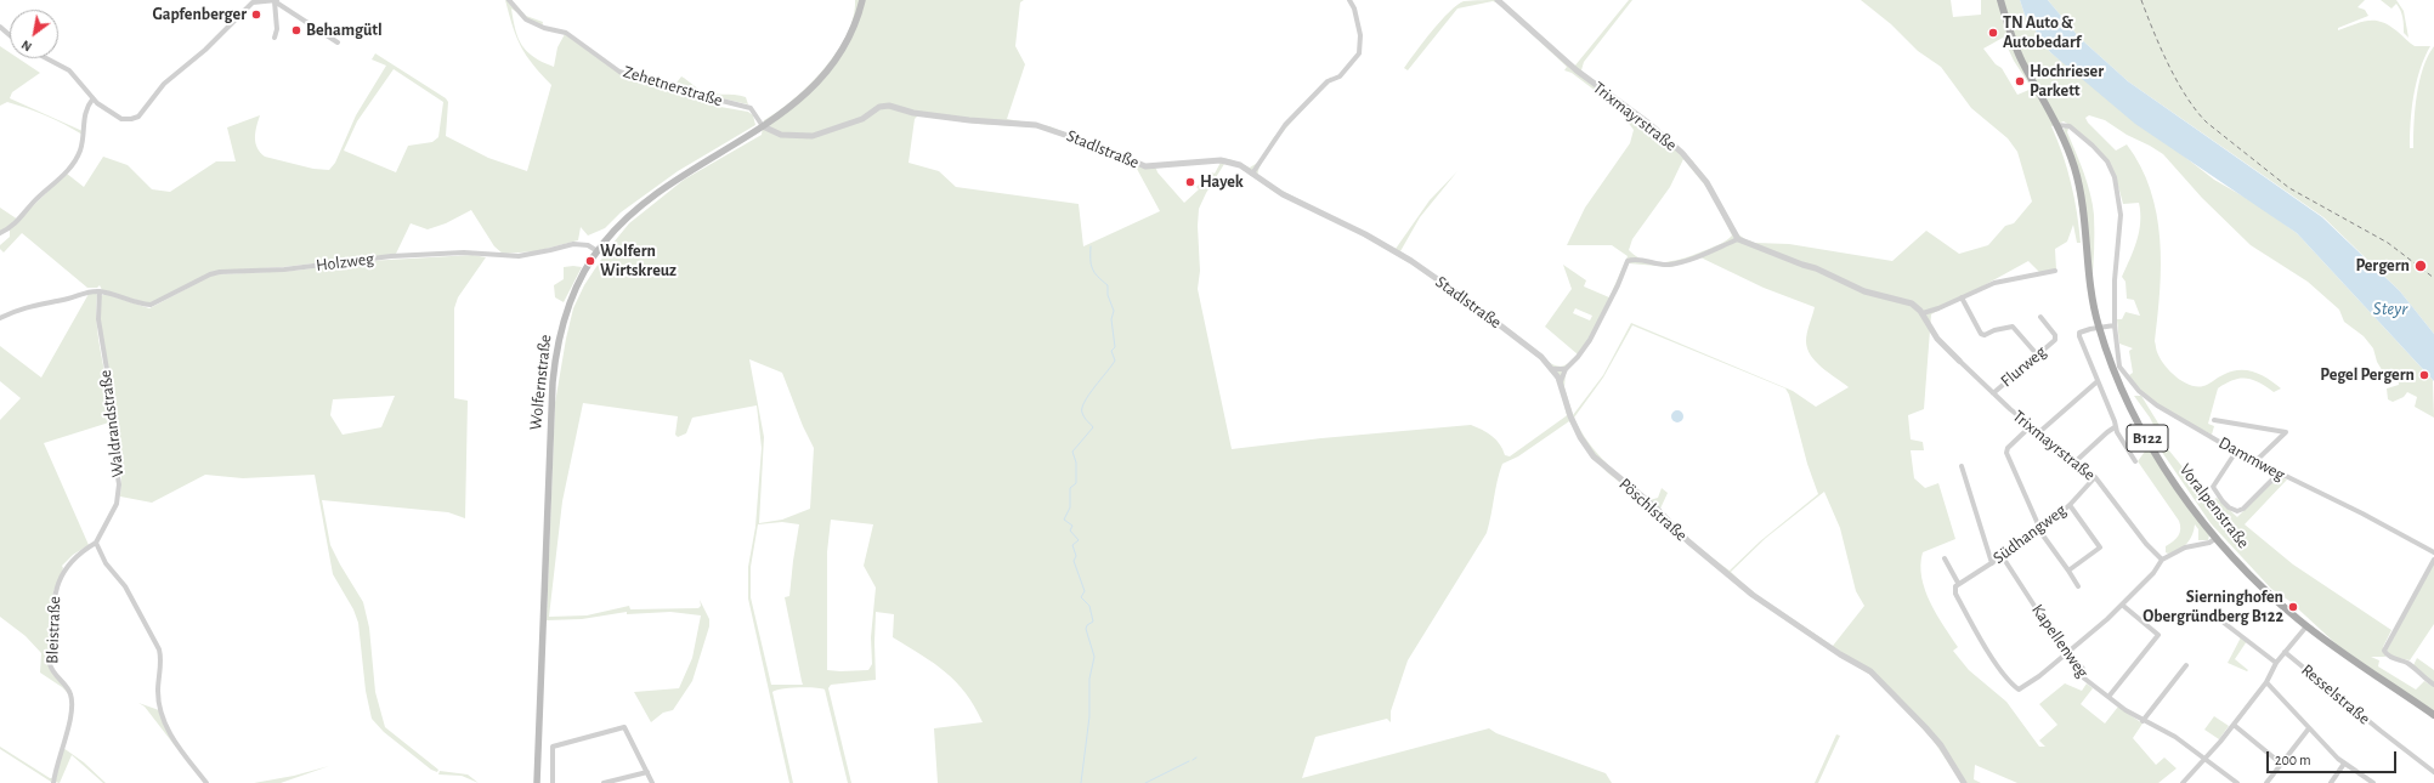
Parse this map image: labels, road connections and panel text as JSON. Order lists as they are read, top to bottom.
{
  "streets": {
    "main road": ["Wolfernstraße", "B122", "Voralpenstraße"],
    "street": [
      "Zehetnerstraße",
      "Trixmayrstraße",
      "Stadlstraße",
      "Holzweg",
      "Flurweg",
      "Waldrandstraße",
      "Dammweg",
      "Pöschlstraße",
      "Südhangweg",
      "Bleistraße",
      "Kapellenweg",
      "Resselstraße"
    ]
  },
  "crossings": [
    ["Zehetnerstraße", "Stadlstraße"],
    ["Zehetnerstraße", "Wolfernstraße"],
    ["Trixmayrstraße", "Flurweg"],
    ["Trixmayrstraße", "Südhangweg"],
    ["Stadlstraße", "Wolfernstraße"],
    ["Stadlstraße", "Pöschlstraße"],
    ["Holzweg", "Wolfernstraße"],
    ["Holzweg", "Waldrandstraße"],
    ["Waldrandstraße", "Bleistraße"],
    ["Südhangweg", "Kapellenweg"]
  ],
  "water": ["Steyr"],
  "places": [
    "Gapfenberger",
    "Behamgütl",
    "TN Auto & Autobedarf",
    "Hochrieser Parkett",
    "Hayek",
    "Wolfern Wirtskreuz",
    "Pergern",
    "Pegel Pergern",
    "Sierninghofen Obergründberg B122"
  ],
  "scale_bar": "200 m",
  "north": "bottom left"
}
